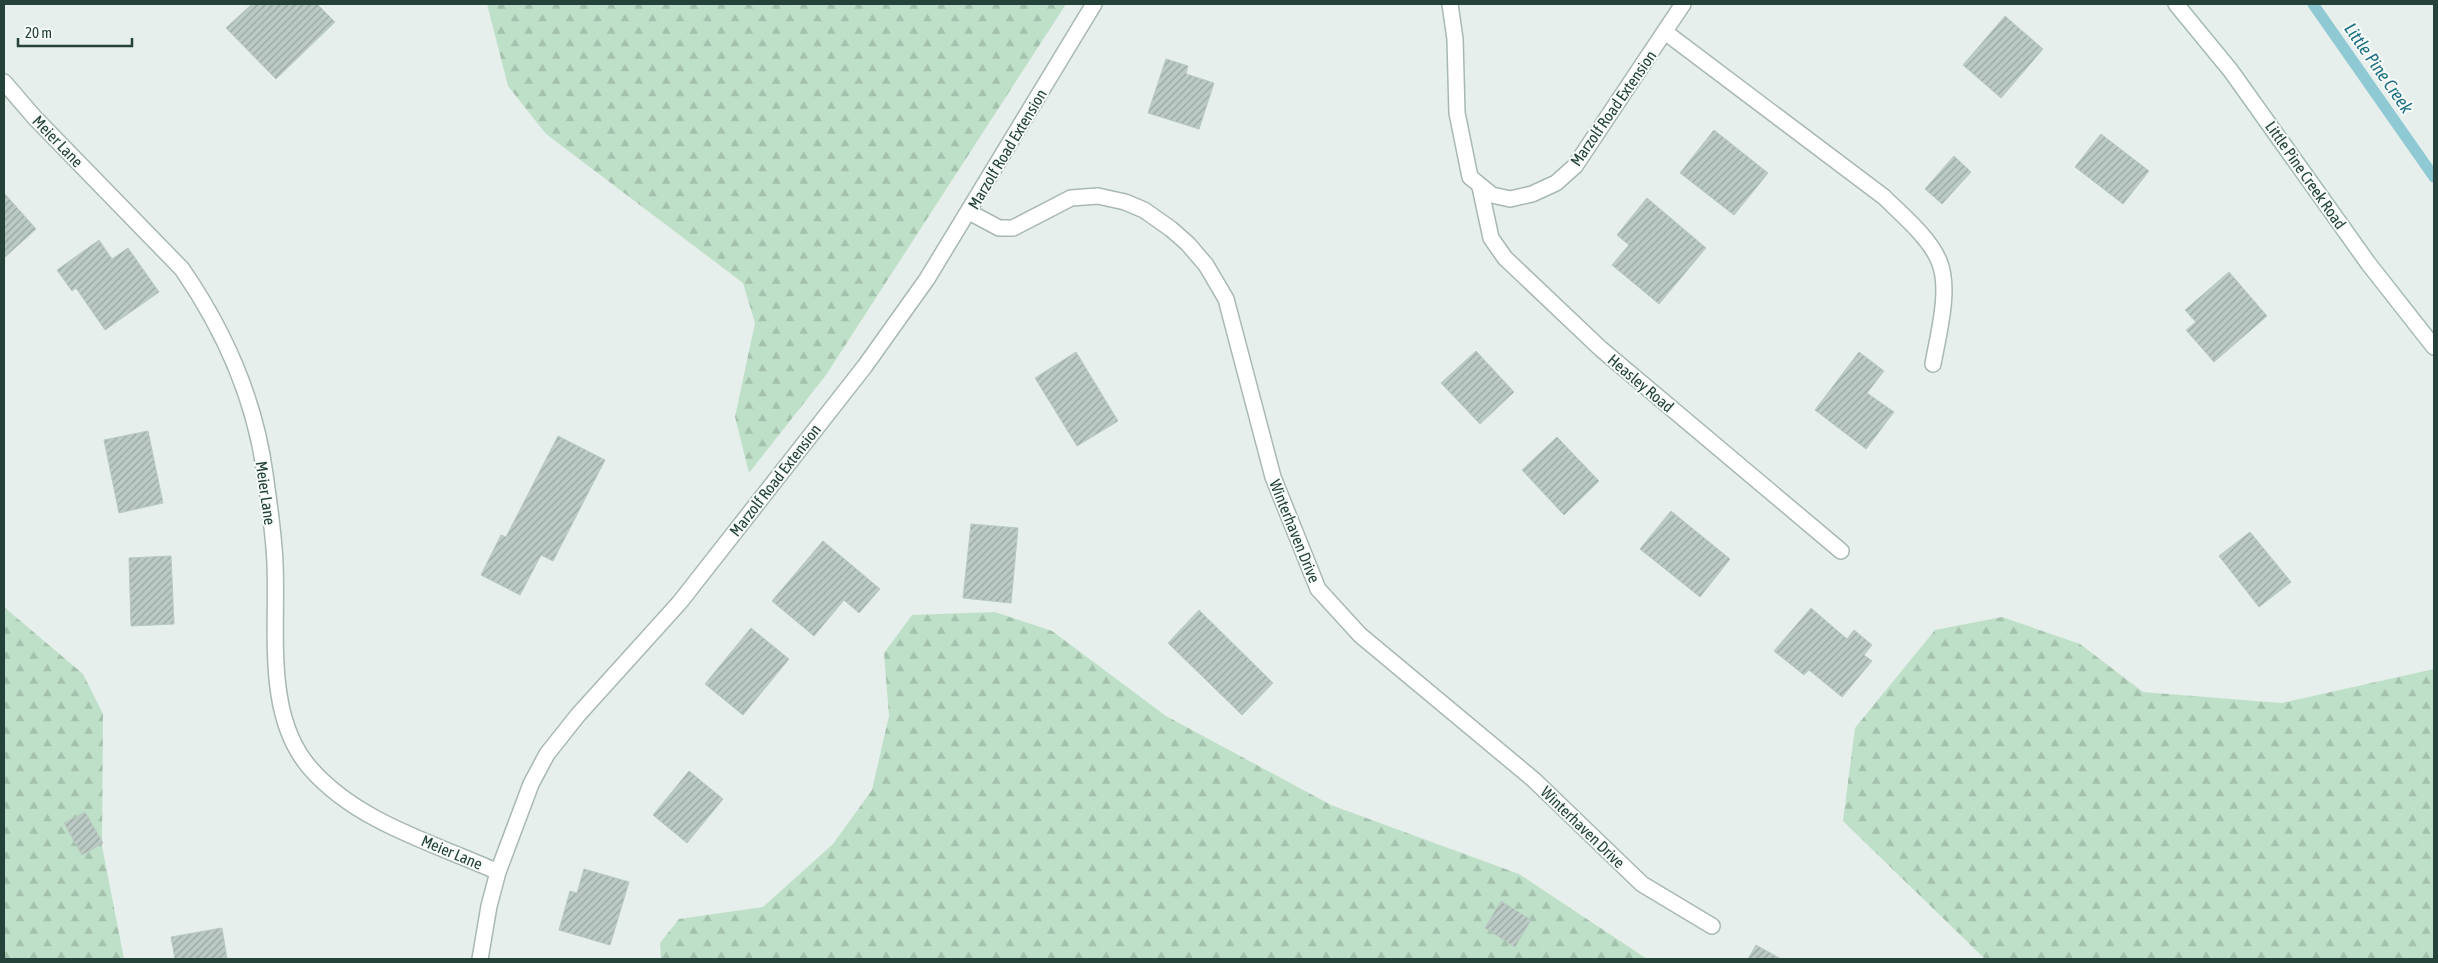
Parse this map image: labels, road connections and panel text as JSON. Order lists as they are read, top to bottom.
{
  "streets": {
    "street": [
      "Marzolf Road Extension",
      "Meier Lane",
      "Little Pine Creek Road",
      "Heasley Road",
      "Winterhaven Drive"
    ]
  },
  "crossings": [
    ["Marzolf Road Extension", "Meier Lane"],
    ["Marzolf Road Extension", "Heasley Road"],
    ["Marzolf Road Extension", "Winterhaven Drive"]
  ],
  "water": ["Little Pine Creek"],
  "scale_bar": "20 m"
}
